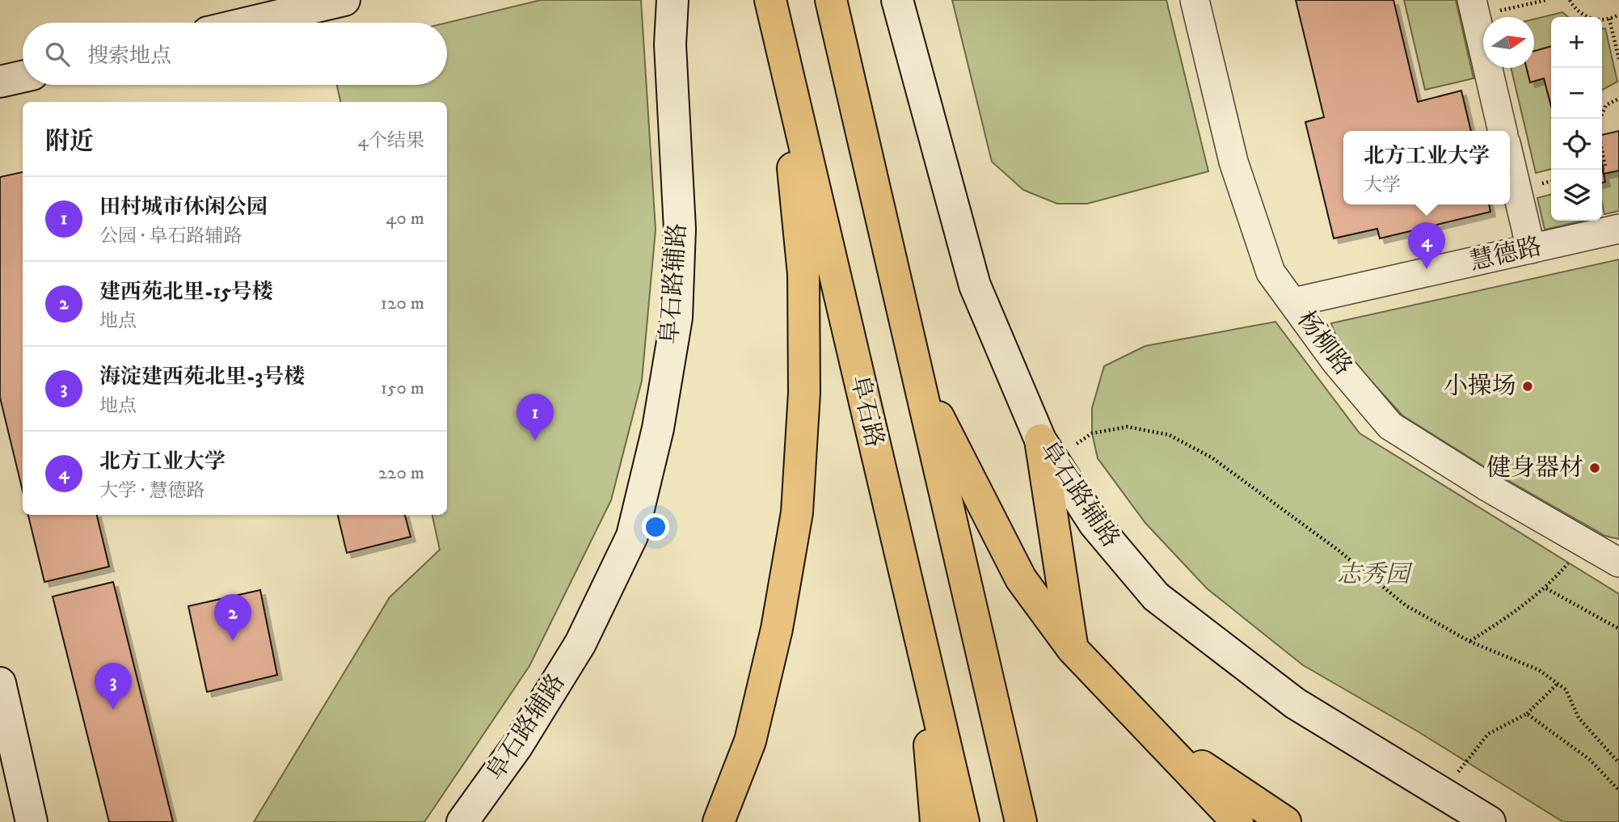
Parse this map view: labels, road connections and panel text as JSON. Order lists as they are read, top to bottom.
{
  "streets": {
    "highway": ["阜石路"],
    "street": ["慧德路", "阜石路辅路", "杨柳路"]
  },
  "crossings": [
    ["慧德路", "杨柳路"]
  ],
  "parks": ["志秀园"],
  "places": ["小操场", "健身器材"],
  "north": "right",
  "page": {
    "map_buttons": ["+", "−"],
    "search": "搜索地点",
    "heading": ["附近", "4个结果"],
    "popup": ["北方工业大学", "大学"],
    "list": [
      {
        "mark": "1",
        "name": "田村城市休闲公园",
        "note": "公园 · 阜石路辅路",
        "value": "40 m"
      },
      {
        "mark": "2",
        "name": "建西苑北里-15号楼",
        "note": "地点",
        "value": "120 m"
      },
      {
        "mark": "3",
        "name": "海淀建西苑北里-3号楼",
        "note": "地点",
        "value": "150 m"
      },
      {
        "mark": "4",
        "name": "北方工业大学",
        "note": "大学 · 慧德路",
        "value": "220 m"
      }
    ],
    "pins": [
      "4",
      "1",
      "2",
      "3"
    ]
  }
}
